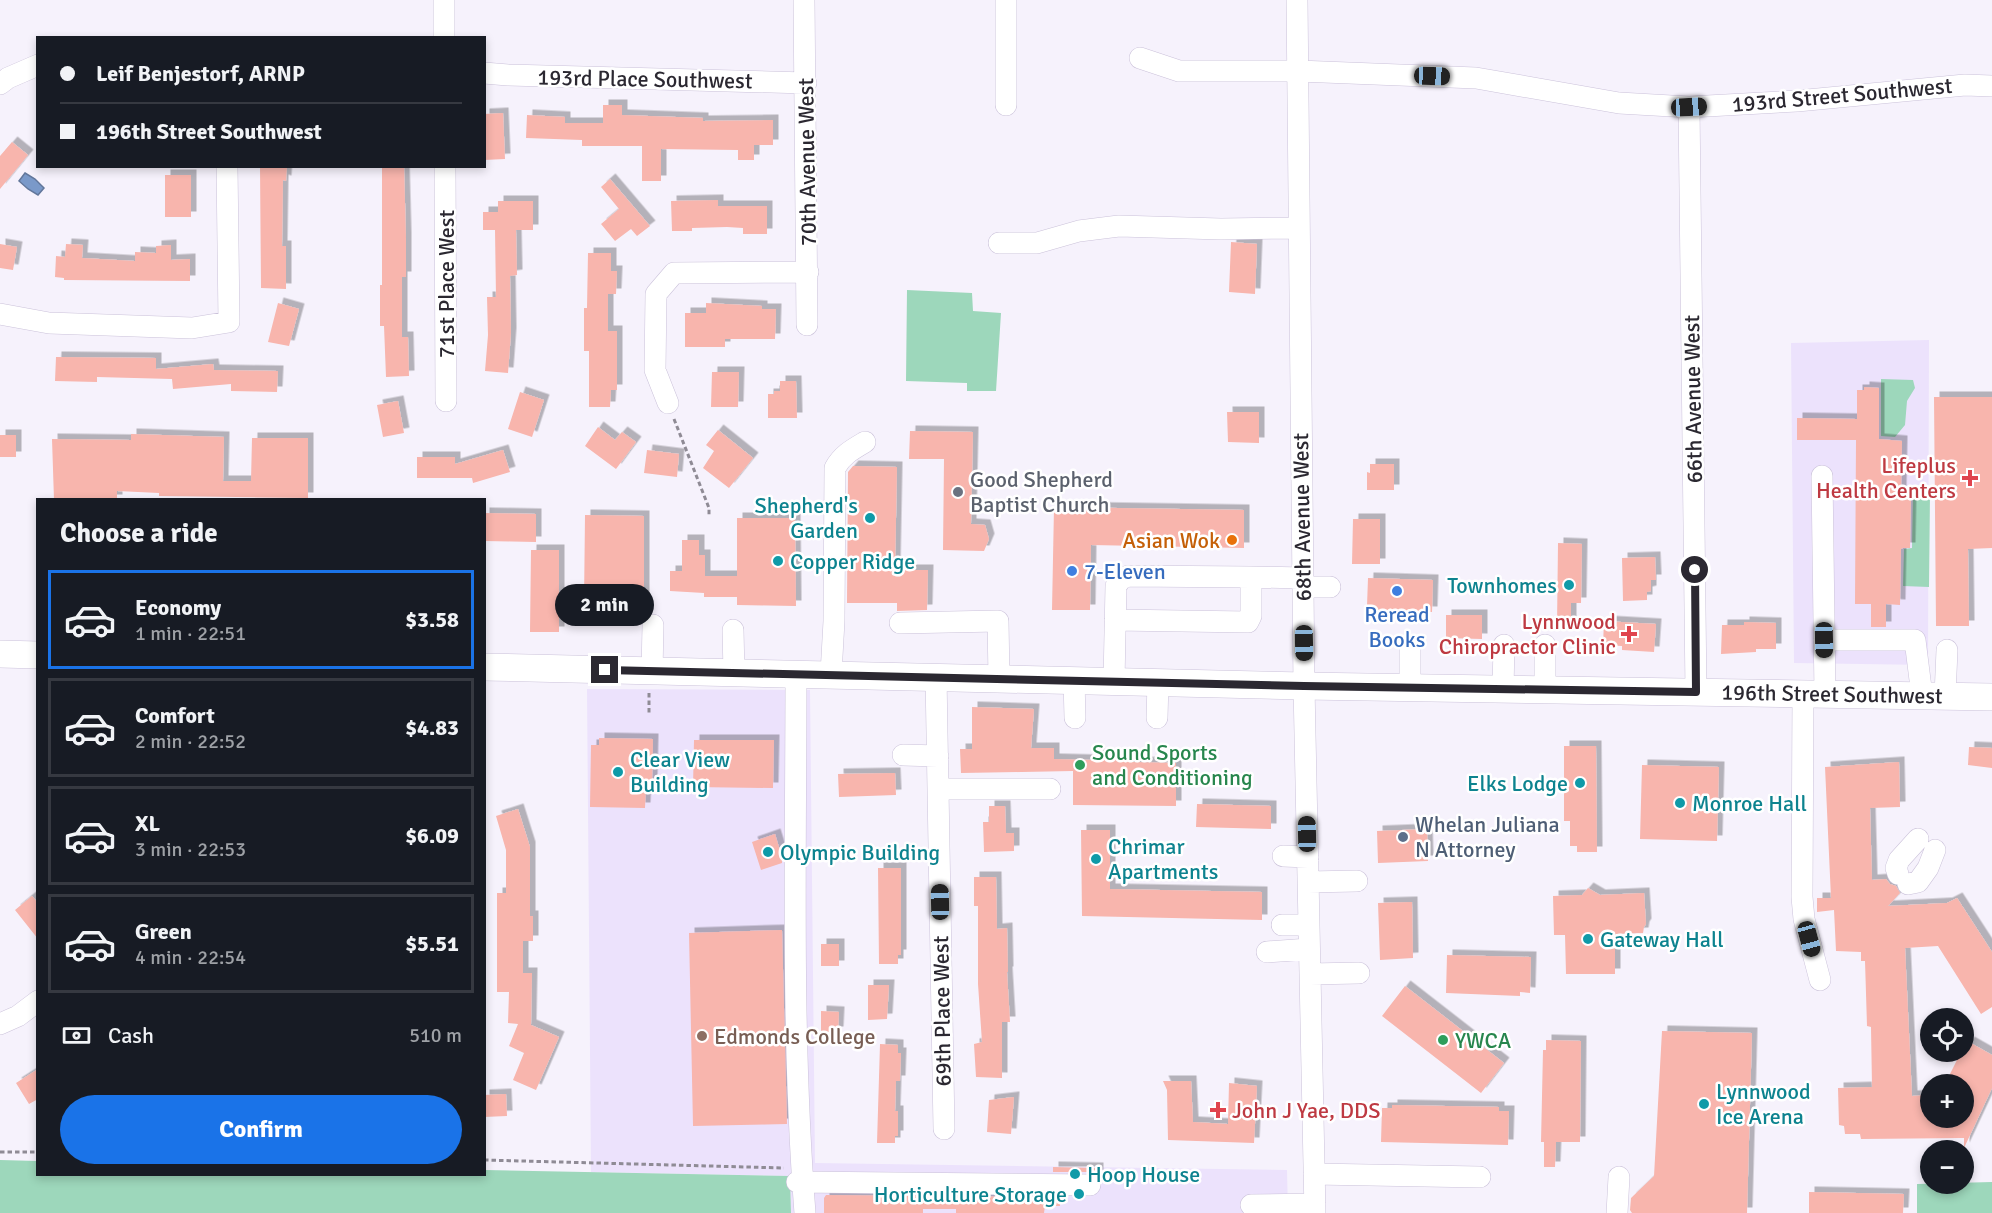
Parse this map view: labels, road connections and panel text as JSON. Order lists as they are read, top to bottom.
{
  "streets": {
    "main road": ["196th Street Southwest"],
    "street": [
      "193rd Place Southwest",
      "193rd Street Southwest",
      "70th Avenue West",
      "71st Place West",
      "66th Avenue West",
      "68th Avenue West",
      "69th Place West"
    ]
  },
  "crossings": [
    ["193rd Place Southwest", "70th Avenue West"],
    ["193rd Street Southwest", "66th Avenue West"],
    ["193rd Street Southwest", "68th Avenue West"],
    ["66th Avenue West", "196th Street Southwest"],
    ["68th Avenue West", "196th Street Southwest"],
    ["196th Street Southwest", "69th Place West"]
  ],
  "places": {
    "health": ["Lifeplus Health Centers", "Lynnwood Chiropractor Clinic", "John J Yae, DDS"],
    "other": [
      "Good Shepherd Baptist Church",
      "Shepherd's Garden",
      "Asian Wok",
      "Copper Ridge",
      "7-Eleven",
      "Townhomes",
      "Reread Books",
      "Sound Sports and Conditioning",
      "Clear View Building",
      "Elks Lodge",
      "Monroe Hall",
      "Whelan Juliana N Attorney",
      "Olympic Building",
      "Chrimar Apartments",
      "Gateway Hall",
      "Edmonds College",
      "YWCA",
      "Lynnwood Ice Arena",
      "Hoop House",
      "Horticulture Storage"
    ]
  },
  "page": {
    "banner": ["Leif Benjestorf, ARNP", "196th Street Southwest"],
    "heading": "Choose a ride",
    "list": [
      {
        "name": "Economy",
        "note": "1 min · 22:51",
        "value": "$3.58"
      },
      {
        "name": "Comfort",
        "note": "2 min · 22:52",
        "value": "$4.83"
      },
      {
        "name": "XL",
        "note": "3 min · 22:53",
        "value": "$6.09"
      },
      {
        "name": "Green",
        "note": "4 min · 22:54",
        "value": "$5.51"
      }
    ],
    "bubble": "2 min",
    "pay": ["Cash", "510 m"],
    "map_buttons": ["+", "−"],
    "buttons": "Confirm"
  }
}
